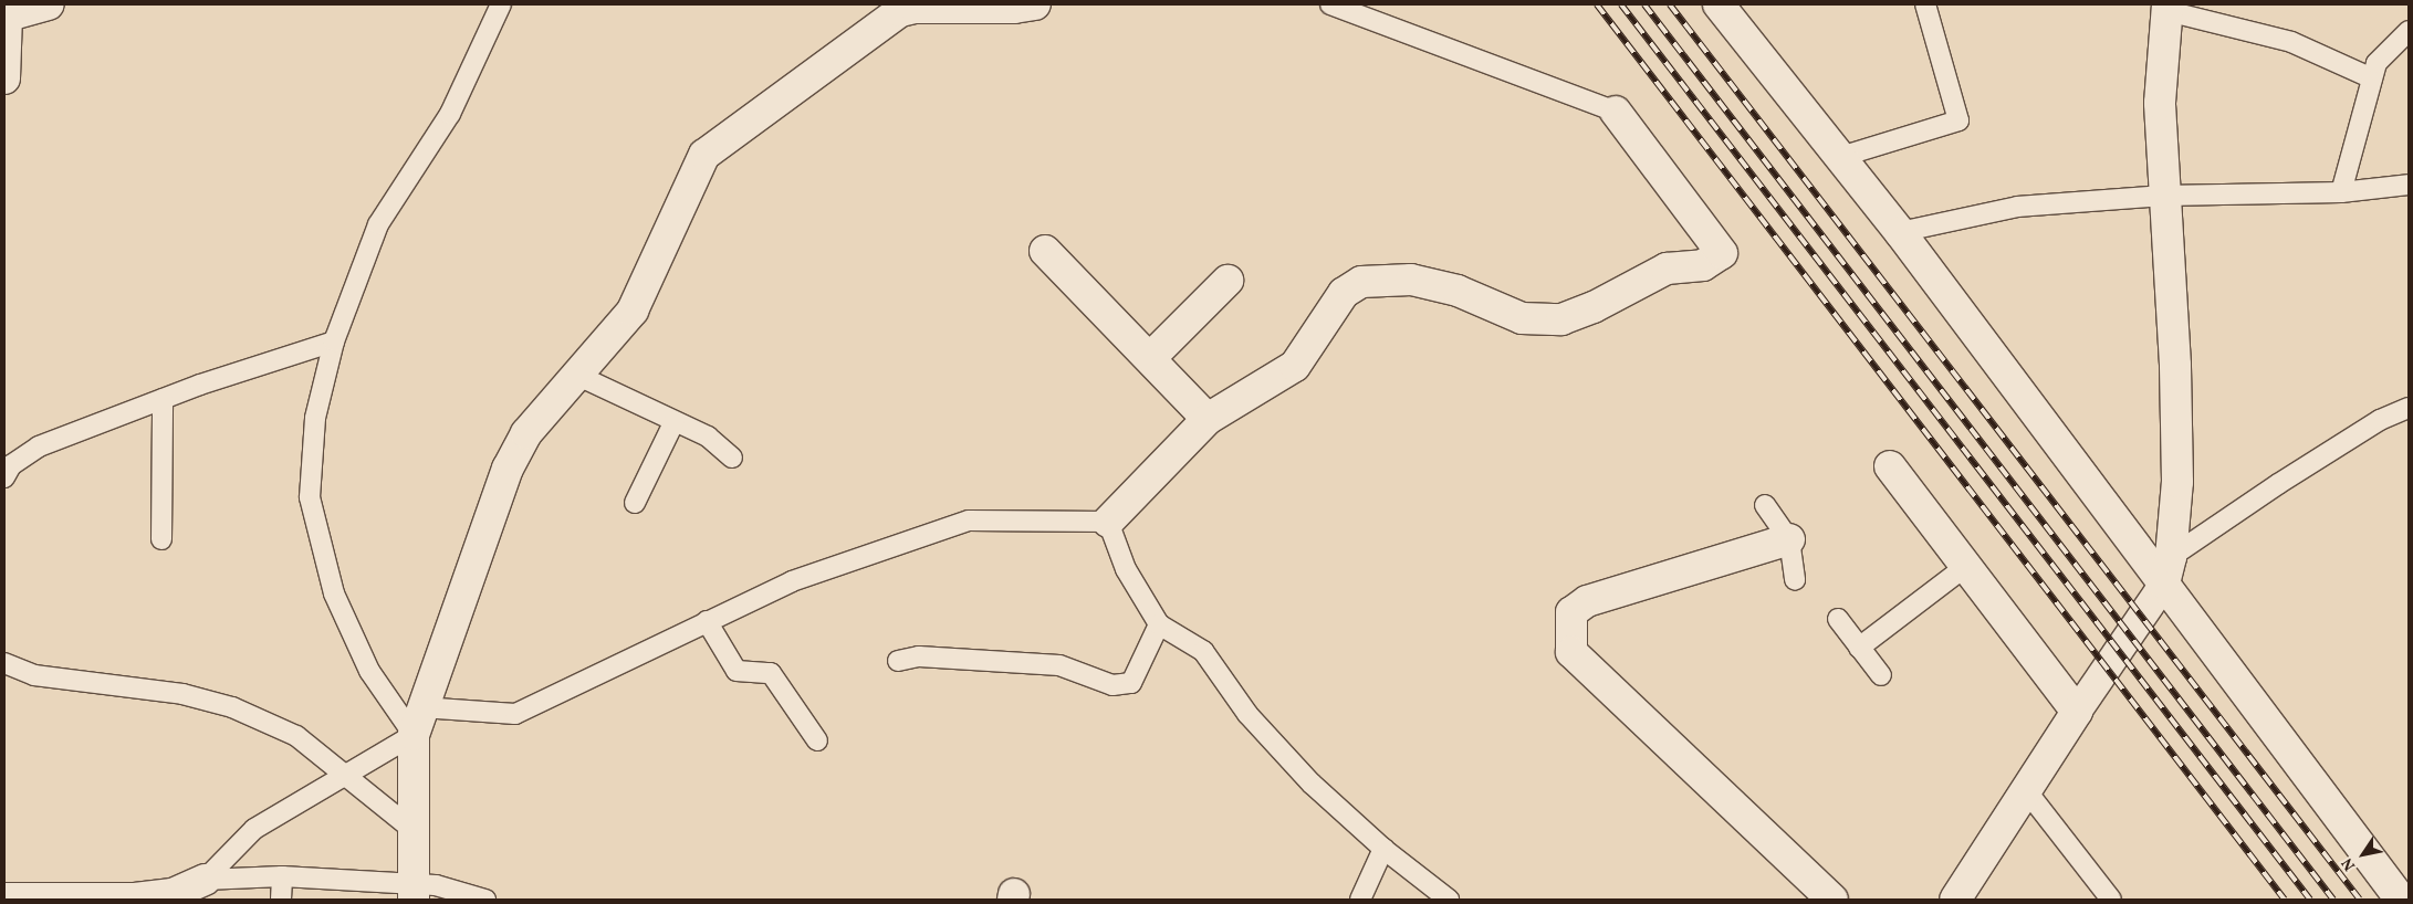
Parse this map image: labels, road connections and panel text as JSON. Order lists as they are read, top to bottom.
{
  "north": "bottom left"
}
